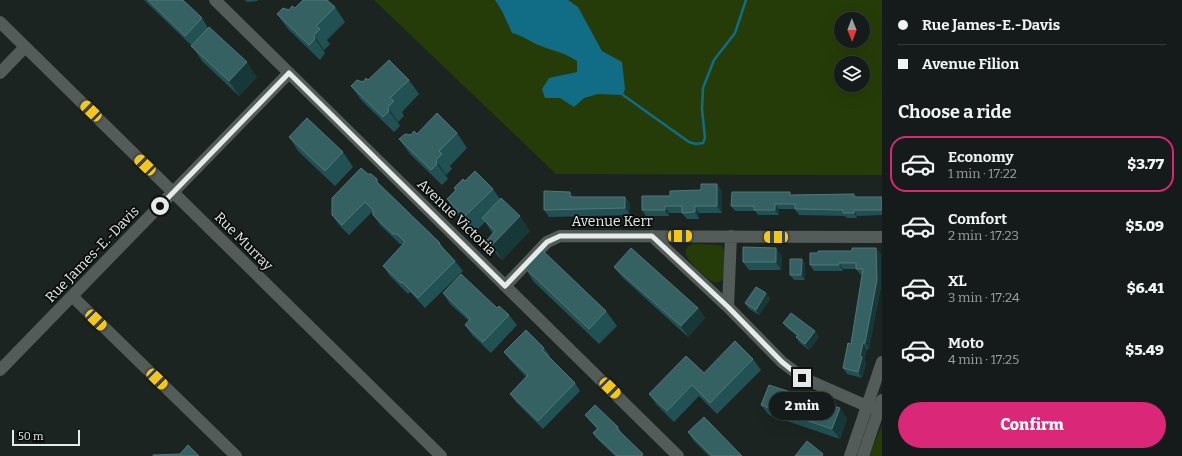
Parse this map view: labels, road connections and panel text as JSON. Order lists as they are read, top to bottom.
{
  "streets": {
    "street": [
      "Avenue Victoria",
      "Avenue Kerr",
      "Rue Murray",
      "Rue James-E.-Davis"
    ]
  },
  "crossings": [
    ["Avenue Victoria", "Avenue Kerr"],
    ["Avenue Victoria", "Rue James-E.-Davis"],
    ["Rue Murray", "Rue James-E.-Davis"]
  ],
  "scale_bar": "50 m",
  "north": "bottom",
  "page": {
    "banner": ["Rue James-E.-Davis", "Avenue Filion"],
    "heading": "Choose a ride",
    "list": [
      {
        "name": "Economy",
        "note": "1 min · 17:22",
        "value": "$3.77"
      },
      {
        "name": "Comfort",
        "note": "2 min · 17:23",
        "value": "$5.09"
      },
      {
        "name": "XL",
        "note": "3 min · 17:24",
        "value": "$6.41"
      },
      {
        "name": "Moto",
        "note": "4 min · 17:25",
        "value": "$5.49"
      }
    ],
    "bubble": "2 min",
    "buttons": "Confirm",
    "scale": "50 m"
  }
}
